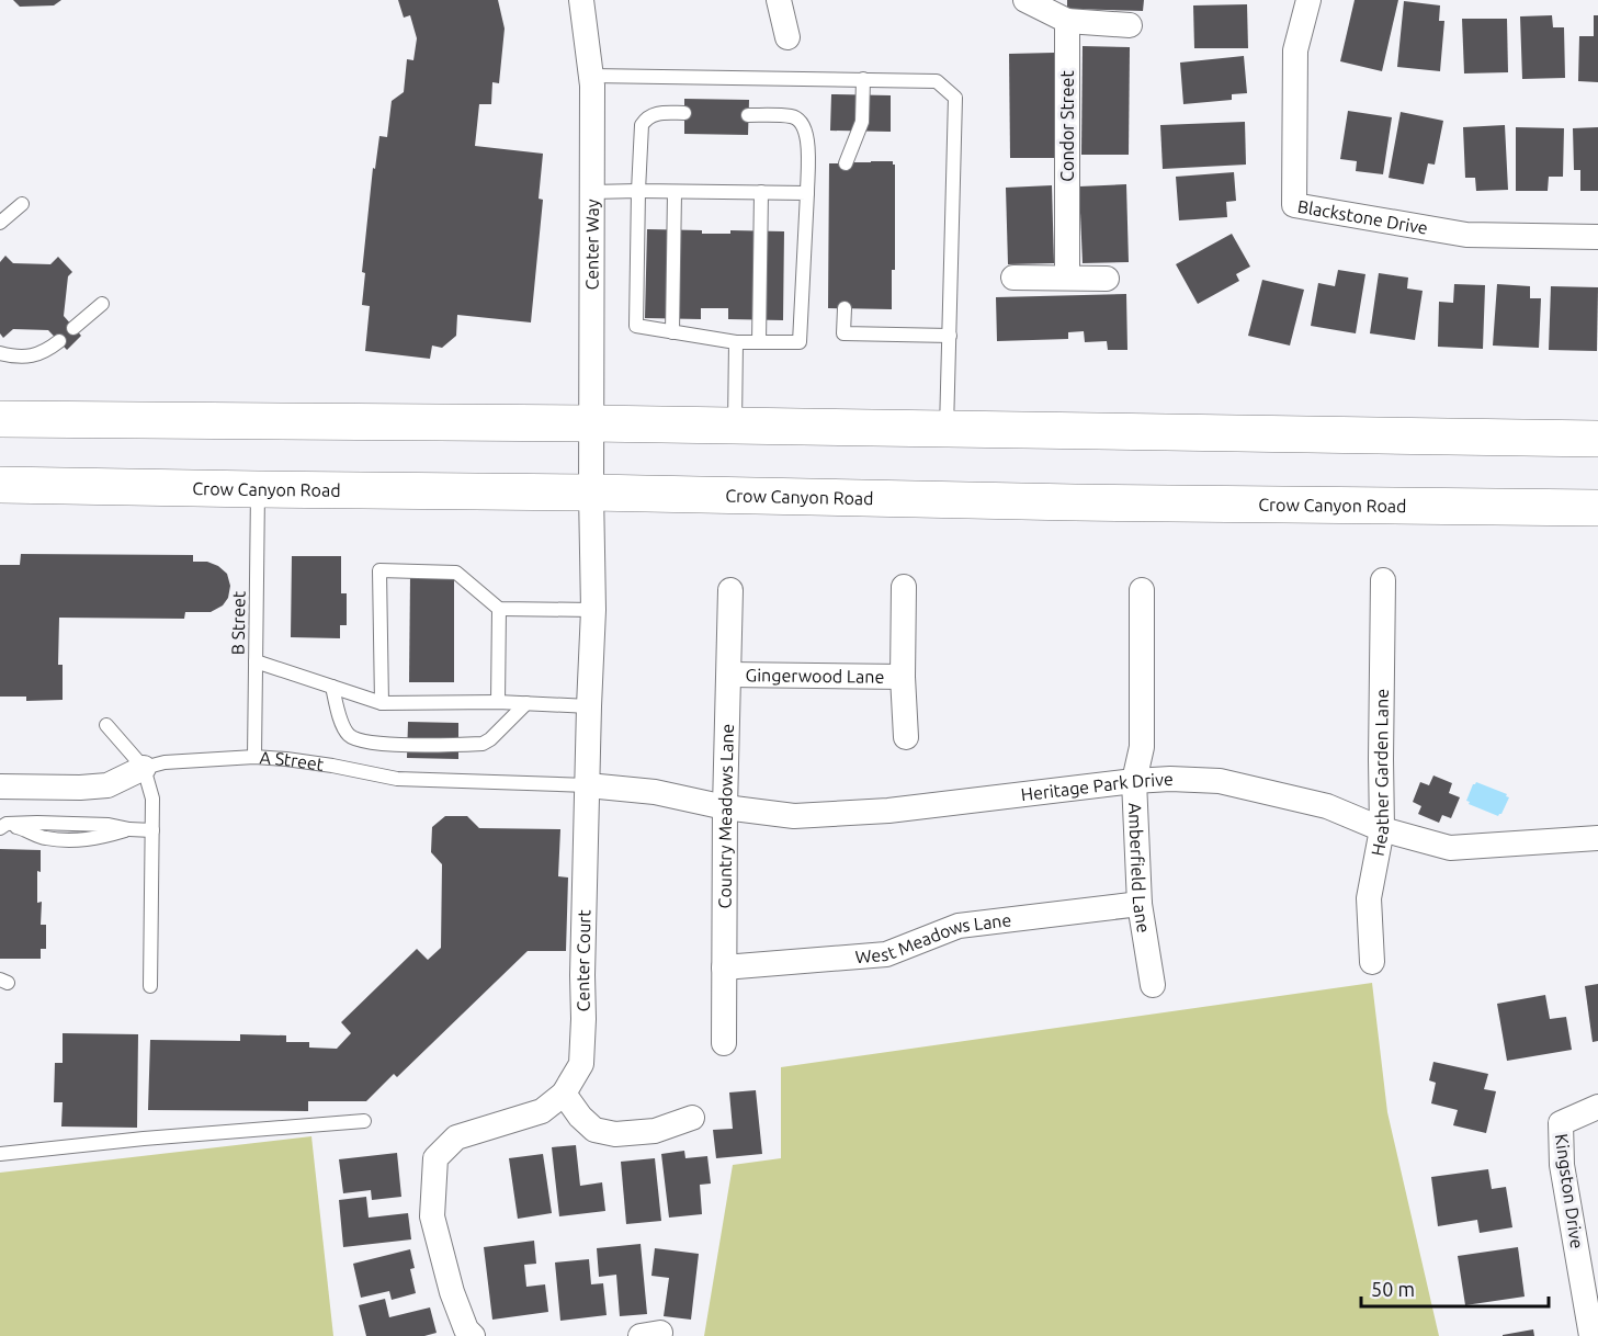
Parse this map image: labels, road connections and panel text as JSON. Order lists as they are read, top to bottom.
{
  "streets": {
    "main road": ["Crow Canyon Road"],
    "street": [
      "Condor Street",
      "Blackstone Drive",
      "Center Way",
      "Gingerwood Lane",
      "A Street",
      "Heather Garden Lane",
      "Heritage Park Drive",
      "Country Meadows Lane",
      "Amberfield Lane",
      "West Meadows Lane",
      "Center Court",
      "Kingston Drive"
    ],
    "lane": ["B Street"]
  },
  "crossings": [
    ["Center Way", "Crow Canyon Road"],
    ["Center Way", "Center Court"],
    ["Crow Canyon Road", "B Street"],
    ["Crow Canyon Road", "Center Court"],
    ["B Street", "A Street"],
    ["Gingerwood Lane", "Country Meadows Lane"],
    ["A Street", "Heritage Park Drive"],
    ["A Street", "Center Court"],
    ["Heather Garden Lane", "Heritage Park Drive"],
    ["Heritage Park Drive", "Country Meadows Lane"],
    ["Heritage Park Drive", "Amberfield Lane"],
    ["Heritage Park Drive", "Center Court"],
    ["Country Meadows Lane", "West Meadows Lane"],
    ["Amberfield Lane", "West Meadows Lane"]
  ],
  "scale_bar": "50 m"
}
